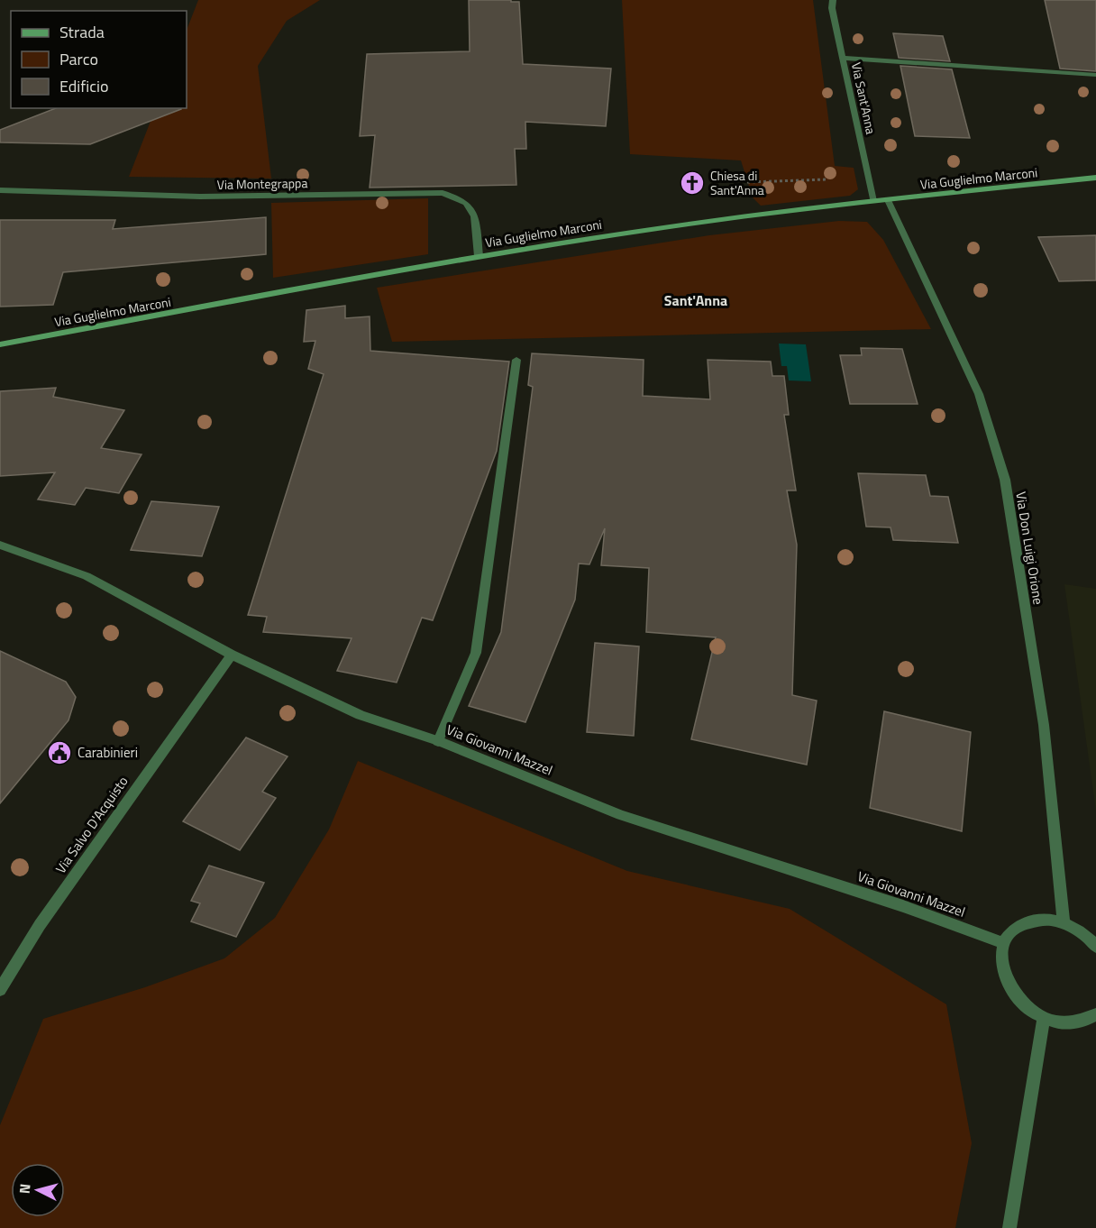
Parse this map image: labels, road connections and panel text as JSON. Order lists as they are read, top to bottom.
{
  "streets": {
    "street": [
      "Via Sant'Anna",
      "Via Guglielmo Marconi",
      "Via Montegrappa",
      "Via Don Luigi Orione",
      "Via Giovanni Mazzel",
      "Via Salvo D'Acquisto"
    ]
  },
  "crossings": [
    ["Via Sant'Anna", "Via Guglielmo Marconi"],
    ["Via Guglielmo Marconi", "Via Montegrappa"],
    ["Via Guglielmo Marconi", "Via Don Luigi Orione"],
    ["Via Giovanni Mazzel", "Via Salvo D'Acquisto"]
  ],
  "districts": ["Sant'Anna"],
  "places": {
    "church": ["Chiesa di Sant'Anna"],
    "public building": ["Carabinieri"]
  },
  "legend": ["Strada", "Parco", "Edificio"],
  "north": "left"
}
